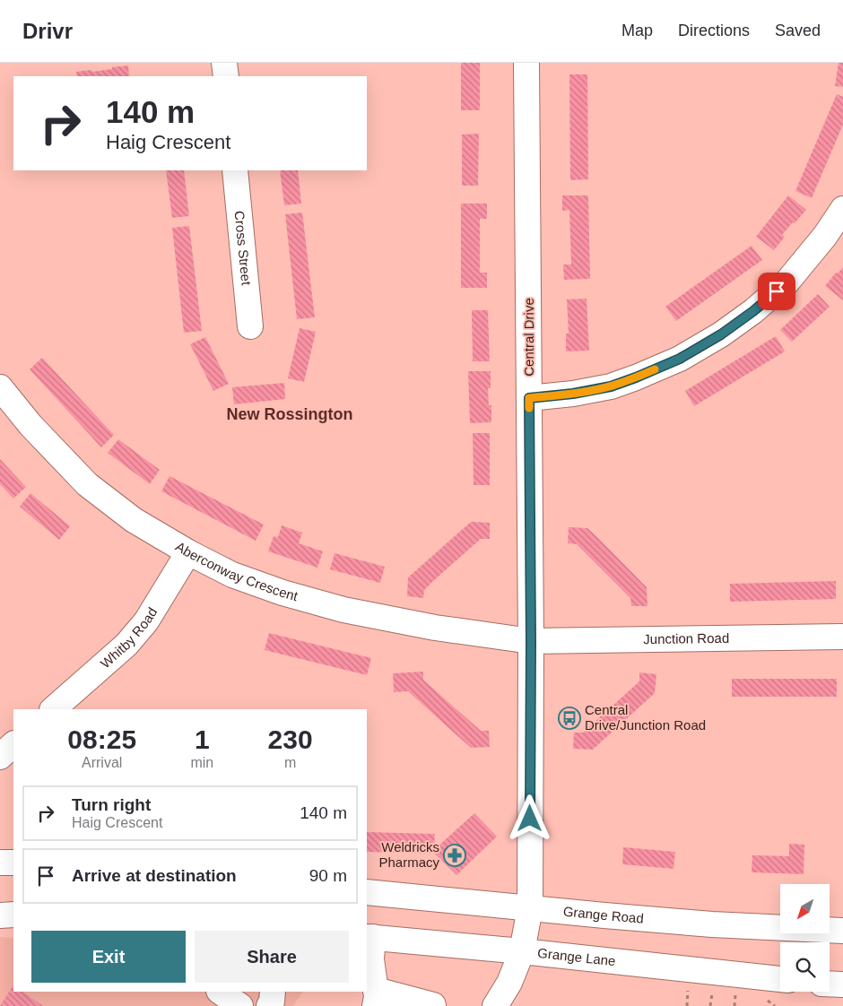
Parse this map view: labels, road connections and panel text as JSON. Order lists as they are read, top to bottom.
{
  "streets": {
    "street": [
      "Cross Street",
      "Central Drive",
      "Aberconway Crescent",
      "Whitby Road",
      "Junction Road",
      "Grange Road",
      "Grange Lane"
    ]
  },
  "crossings": [
    ["Central Drive", "Aberconway Crescent"],
    ["Central Drive", "Junction Road"],
    ["Central Drive", "Grange Road"],
    ["Central Drive", "Grange Lane"],
    ["Aberconway Crescent", "Whitby Road"],
    ["Aberconway Crescent", "Junction Road"]
  ],
  "districts": ["New Rossington"],
  "places": {
    "bus stop": ["Central Drive/Junction Road"],
    "pharmacy": ["Weldricks Pharmacy"]
  },
  "north": "bottom left",
  "page": {
    "header": "Drivr",
    "nav": ["Map", "Directions", "Saved"],
    "turn": ["140 m", "Haig Crescent"],
    "eta": [
      "08:25",
      "Arrival",
      "1",
      "min",
      "230",
      "m"
    ],
    "list": [
      {
        "name": "Turn right",
        "note": "Haig Crescent",
        "value": "140 m"
      },
      {
        "name": "Arrive at destination",
        "value": "90 m"
      }
    ],
    "buttons": ["Exit", "Share"]
  }
}
